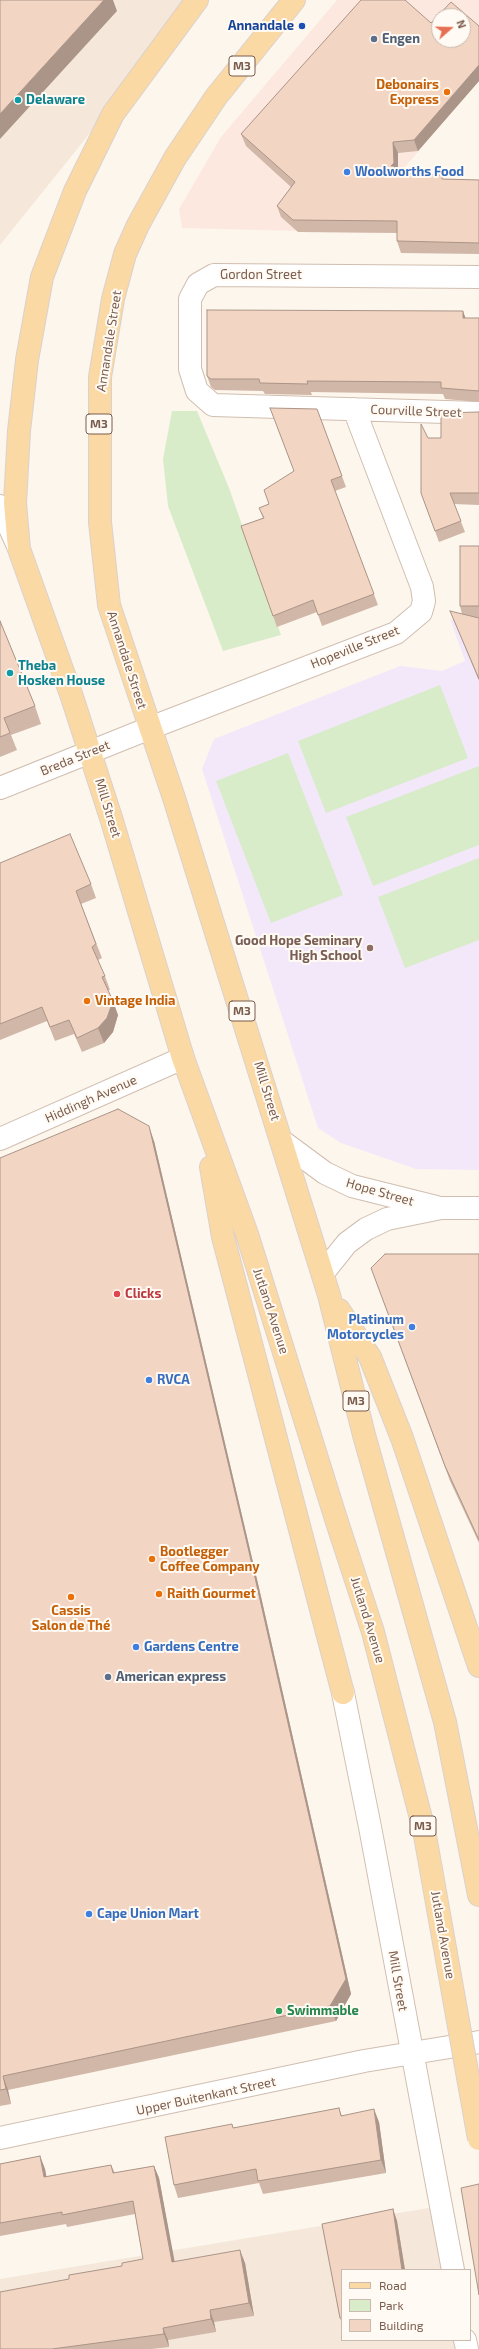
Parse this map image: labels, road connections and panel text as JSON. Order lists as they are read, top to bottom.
{
  "streets": {
    "main road": [
      "M3",
      "Annandale Street",
      "Mill Street",
      "Jutland Avenue"
    ],
    "street": [
      "Gordon Street",
      "Courville Street",
      "Hopeville Street",
      "Breda Street",
      "Hiddingh Avenue",
      "Hope Street",
      "Upper Buitenkant Street"
    ]
  },
  "crossings": [
    ["M3", "Mill Street"],
    ["Gordon Street", "Courville Street"],
    ["Gordon Street", "Hopeville Street"],
    ["Annandale Street", "Hopeville Street"],
    ["Annandale Street", "Breda Street"],
    ["Annandale Street", "Mill Street"],
    ["Courville Street", "Hopeville Street"],
    ["Hopeville Street", "Breda Street"],
    ["Hopeville Street", "Mill Street"],
    ["Breda Street", "Mill Street"],
    ["Mill Street", "Hiddingh Avenue"],
    ["Mill Street", "Hope Street"],
    ["Mill Street", "Jutland Avenue"],
    ["Mill Street", "Upper Buitenkant Street"]
  ],
  "places": [
    "Annandale",
    "Engen",
    "Debonairs Express",
    "Delaware",
    "Woolworths Food",
    "Theba Hosken House",
    "Good Hope Seminary High School",
    "Vintage India",
    "Clicks",
    "Platinum Motorcycles",
    "RVCA",
    "Bootlegger Coffee Company",
    "Raith Gourmet",
    "Cassis Salon de Thé",
    "Gardens Centre",
    "American express",
    "Cape Union Mart",
    "Swimmable"
  ],
  "legend": ["Road", "Park", "Building"],
  "north": "right"
}
